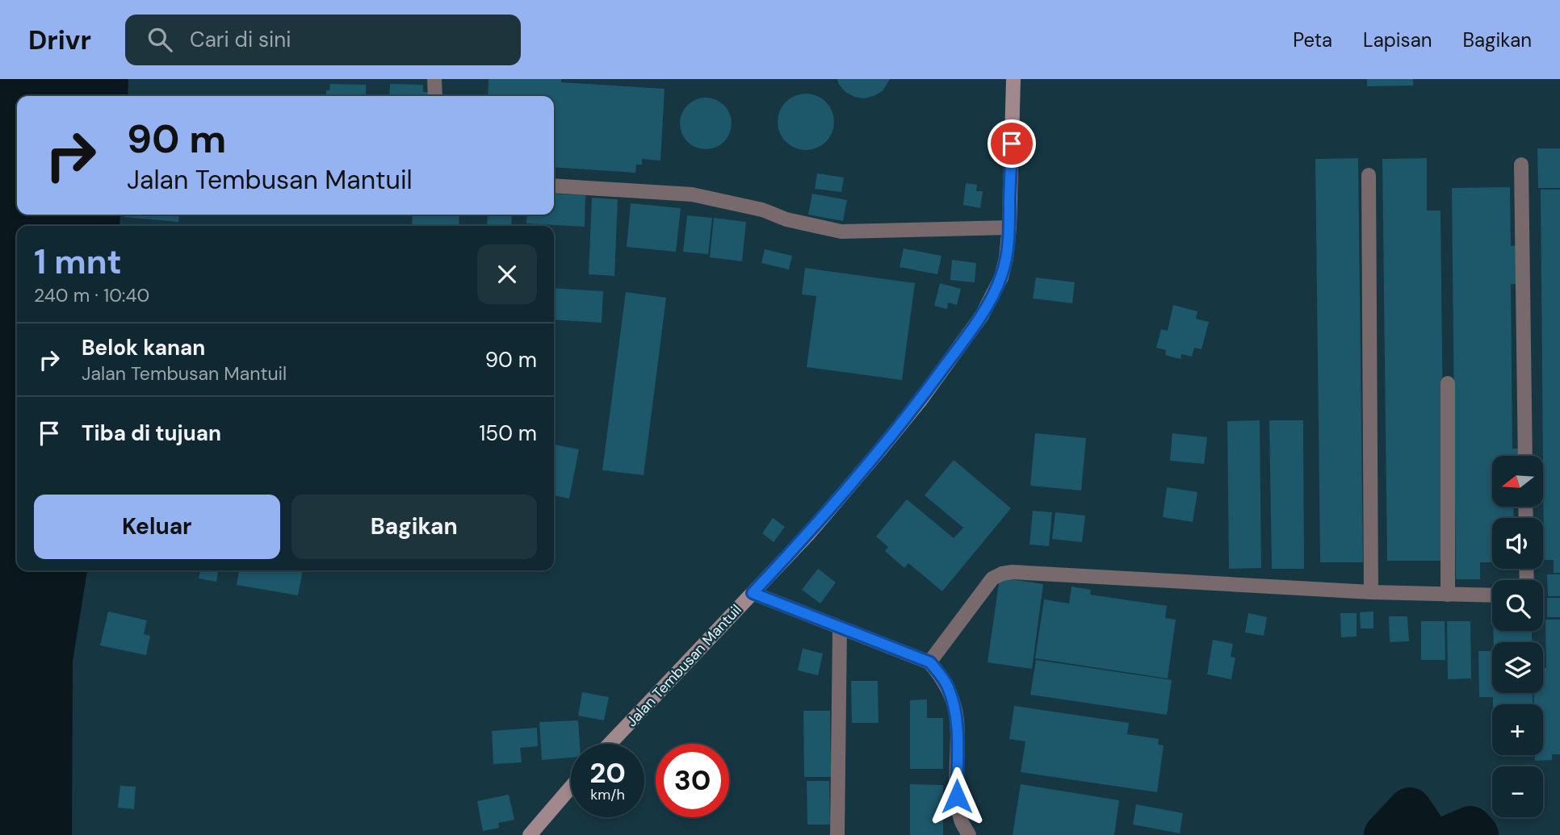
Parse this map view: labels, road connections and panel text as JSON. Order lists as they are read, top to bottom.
{
  "streets": {
    "street": ["Jalan Tembusan Mantuil"]
  },
  "north": "left",
  "page": {
    "header": "Drivr",
    "search": "Cari di sini",
    "nav": ["Peta", "Lapisan", "Bagikan"],
    "turn": ["90 m", "Jalan Tembusan Mantuil"],
    "heading": ["1 mnt", "240 m · 10:40"],
    "list": [
      {
        "name": "Belok kanan",
        "note": "Jalan Tembusan Mantuil",
        "value": "90 m"
      },
      {
        "name": "Tiba di tujuan",
        "value": "150 m"
      }
    ],
    "map_buttons": ["+", "−"],
    "buttons": ["Keluar", "Bagikan"],
    "speed": "20 km/h",
    "limit": "30"
  }
}
